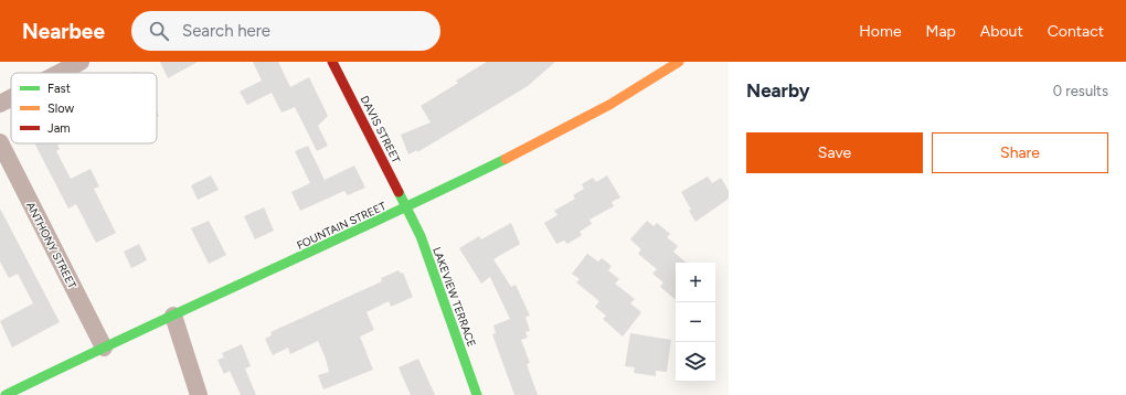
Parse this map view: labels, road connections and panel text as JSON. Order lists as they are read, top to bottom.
{
  "streets": {
    "main road": ["DAVIS STREET", "FOUNTAIN STREET", "LAKEVIEW TERRACE"],
    "street": ["ANTHONY STREET"]
  },
  "crossings": [
    ["DAVIS STREET", "FOUNTAIN STREET"],
    ["DAVIS STREET", "LAKEVIEW TERRACE"],
    ["FOUNTAIN STREET", "ANTHONY STREET"],
    ["FOUNTAIN STREET", "LAKEVIEW TERRACE"]
  ],
  "legend": ["Fast", "Slow", "Jam"],
  "page": {
    "header": "Nearbee",
    "search": "Search here",
    "nav": [
      "Home",
      "Map",
      "About",
      "Contact"
    ],
    "heading": ["Nearby", "0 results"],
    "buttons": ["Save", "Share"],
    "map_buttons": ["+", "−"]
  }
}
